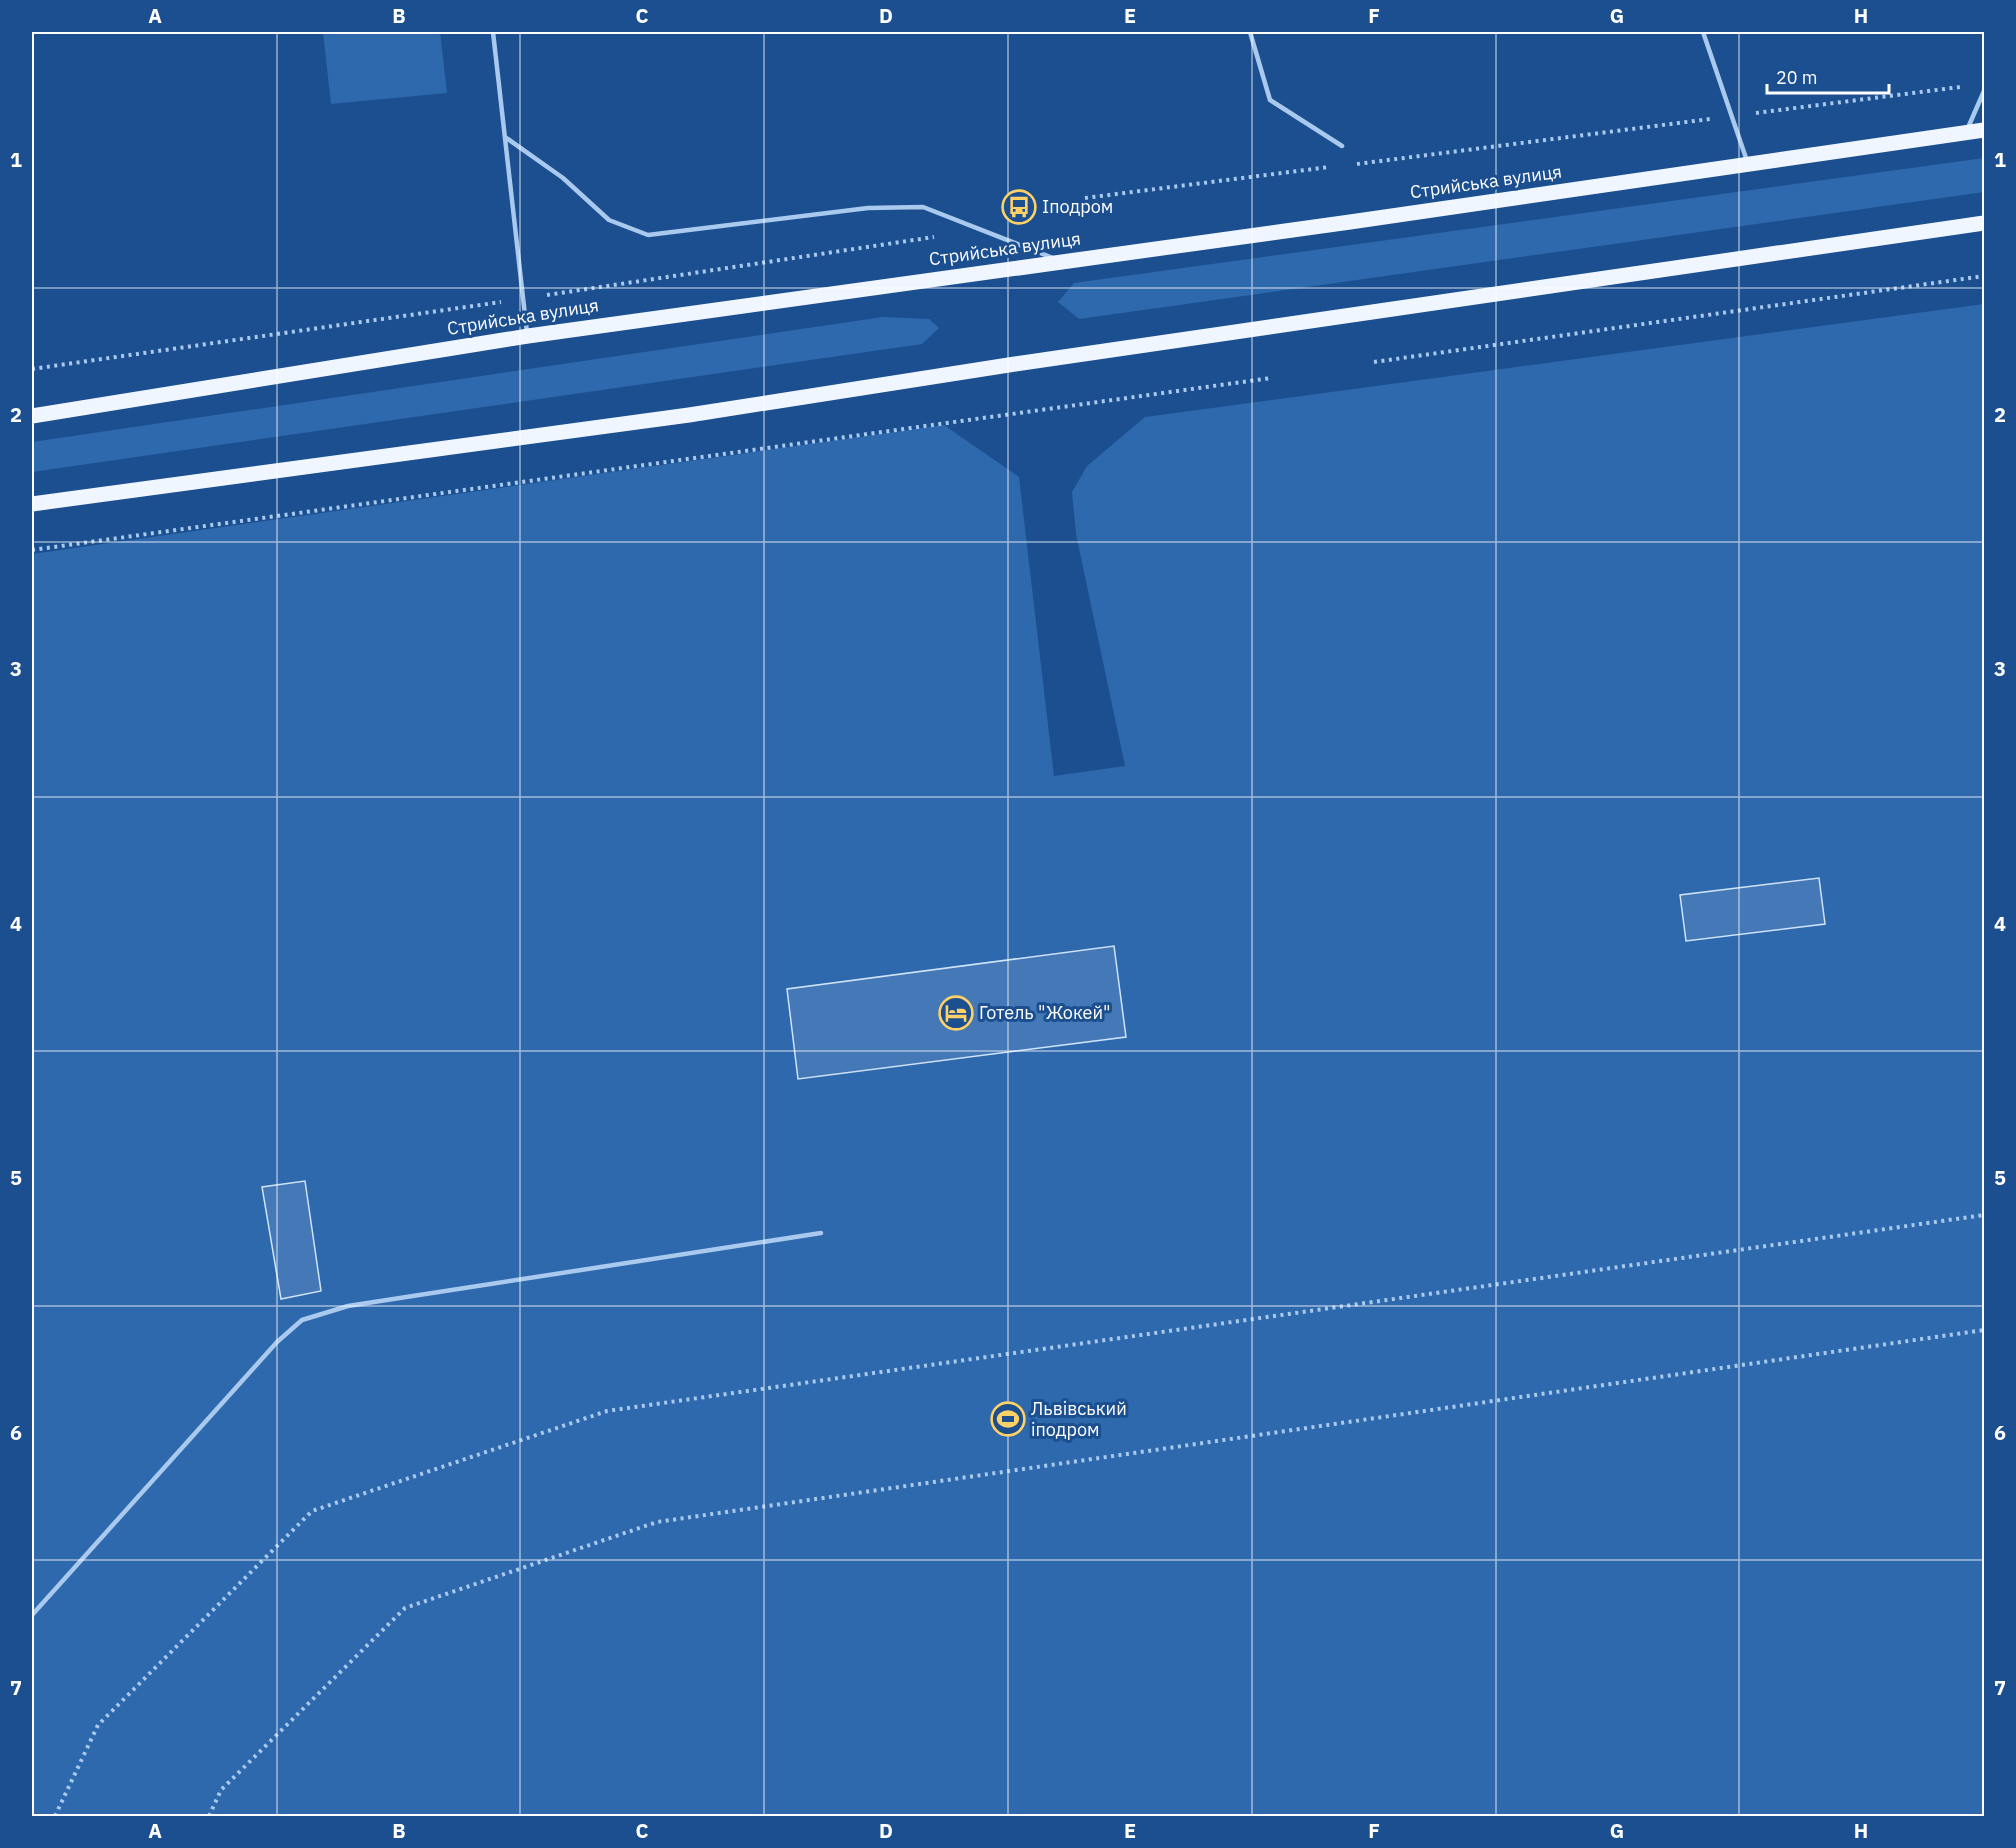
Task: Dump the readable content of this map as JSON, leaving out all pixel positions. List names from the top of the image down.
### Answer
{
  "streets": {
    "main road": ["Стрийська вулиця"]
  },
  "places": {
    "bus stop": ["Іподром"],
    "hotel": ["Готель \"Жокей\""],
    "sports": ["Львівський іподром"]
  },
  "scale_bar": "20 m",
  "grid": {
    "columns": [
      "A",
      "B",
      "C",
      "D",
      "E",
      "F",
      "G",
      "H"
    ],
    "rows": [
      "1",
      "2",
      "3",
      "4",
      "5",
      "6",
      "7"
    ]
  }
}
